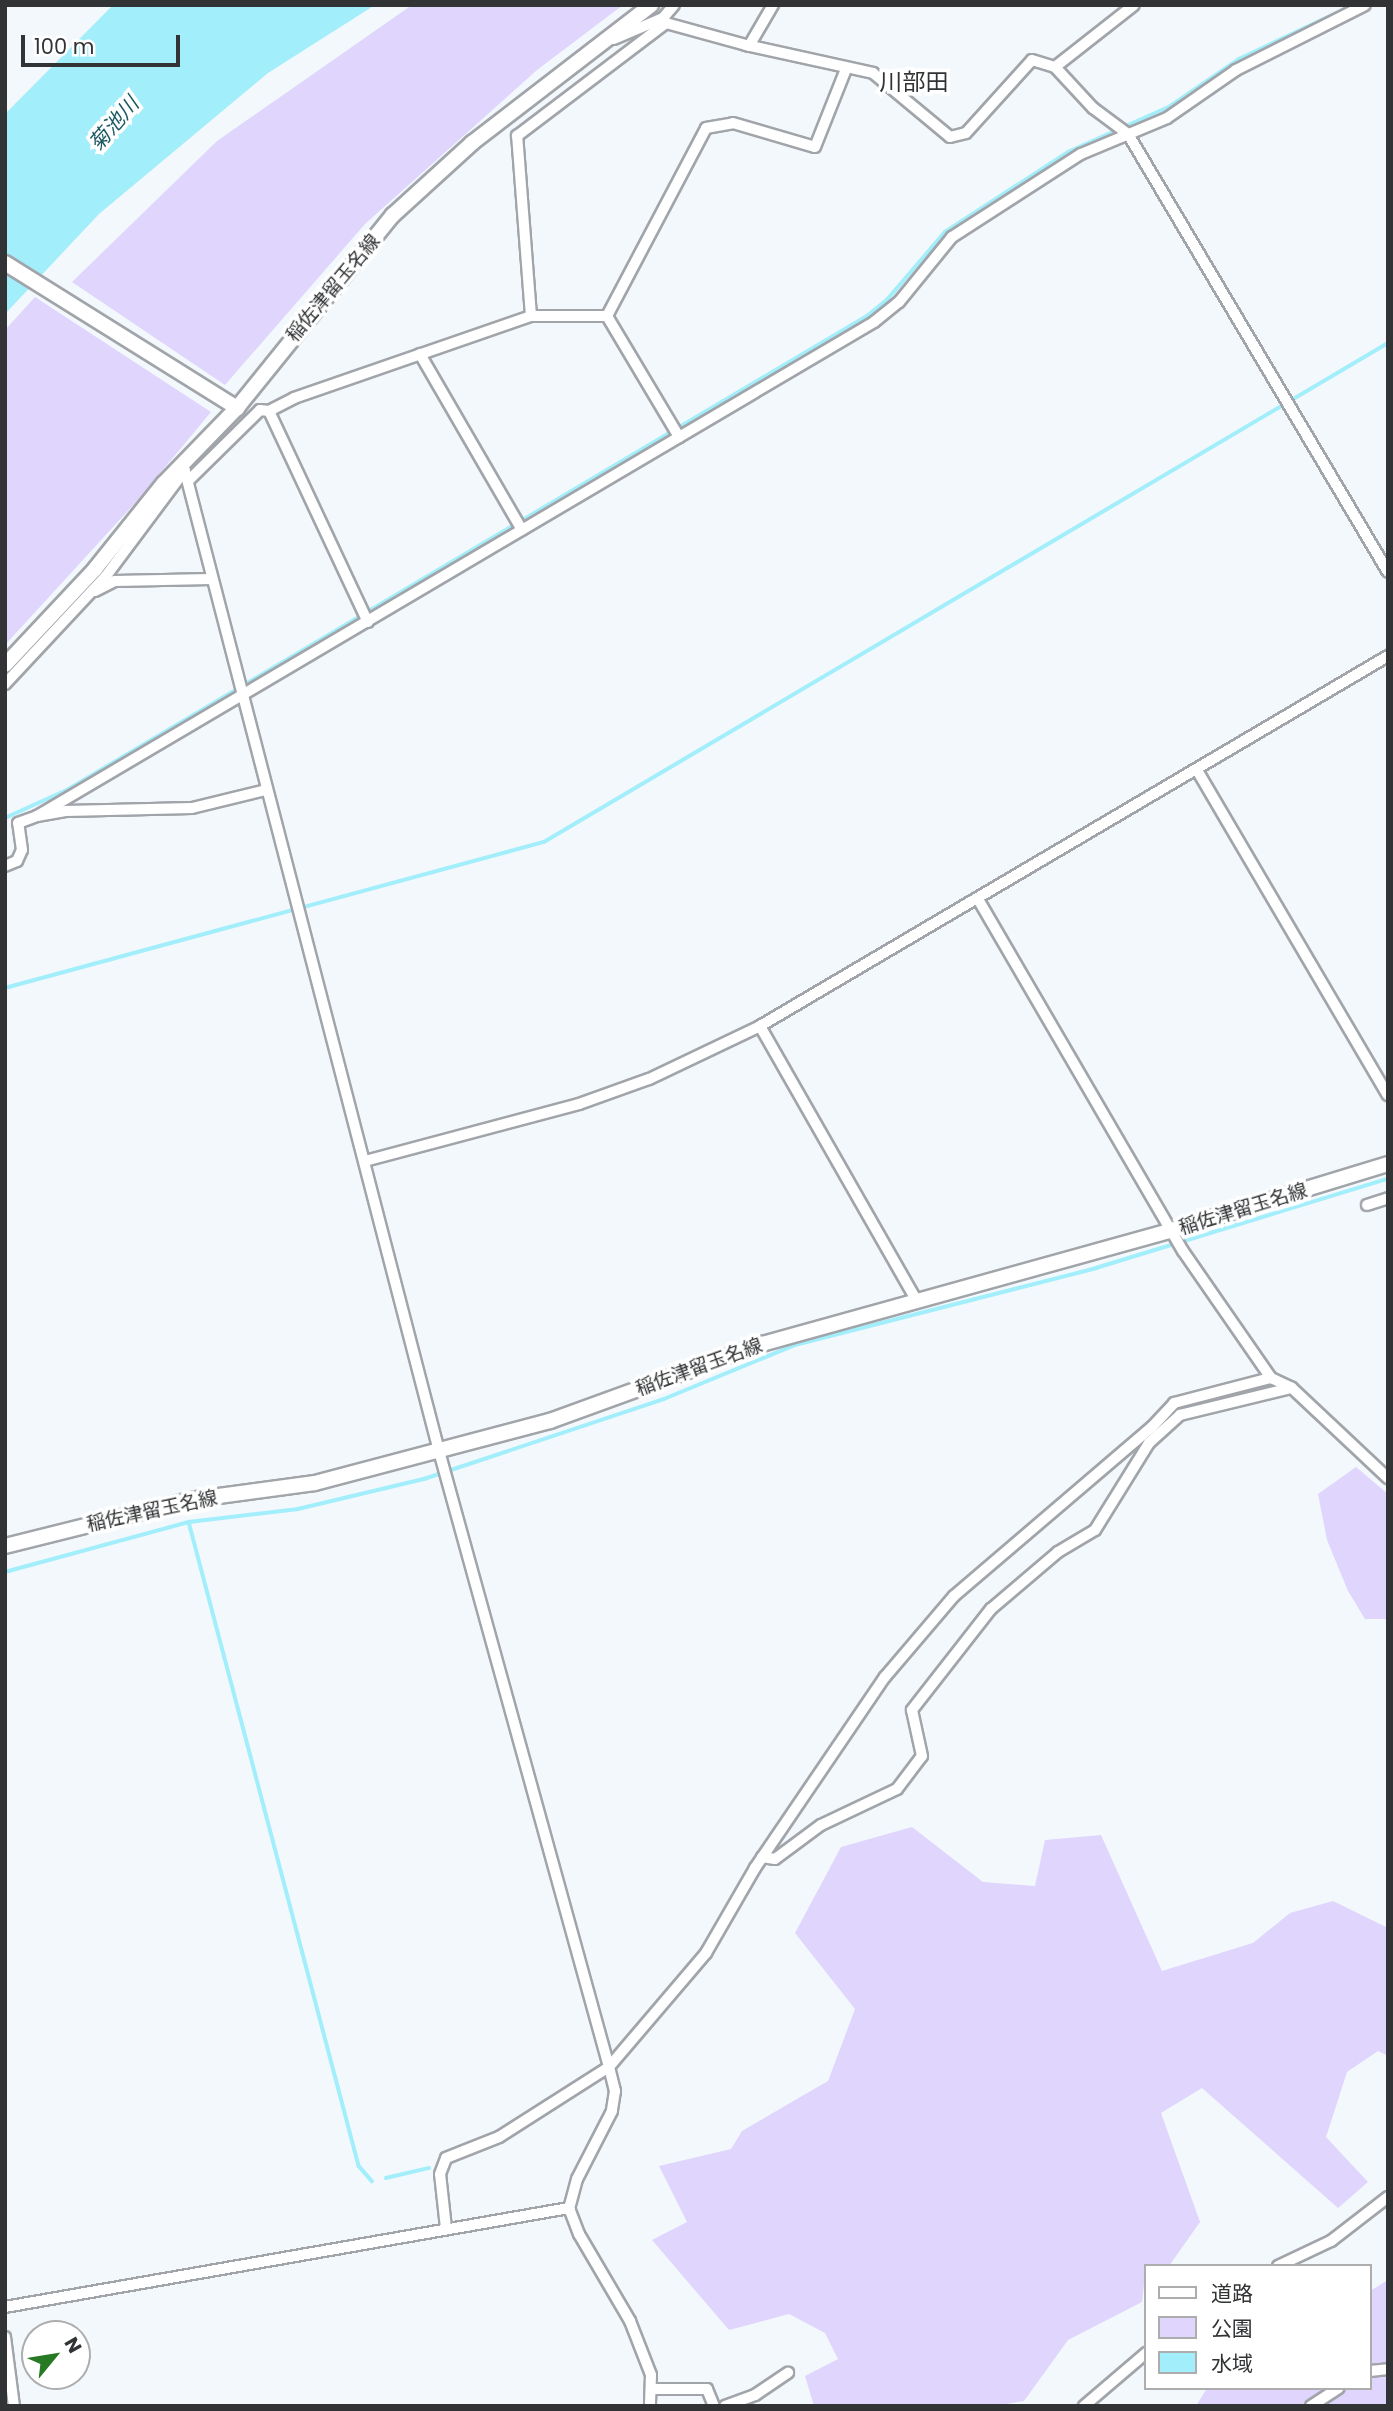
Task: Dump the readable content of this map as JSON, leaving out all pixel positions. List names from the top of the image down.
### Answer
{
  "streets": {
    "main road": ["稲佐津留玉名線"]
  },
  "districts": ["川部田"],
  "water": ["菊池川"],
  "legend": ["道路", "公園", "水域"],
  "scale_bar": "100 m",
  "north": "top right"
}
